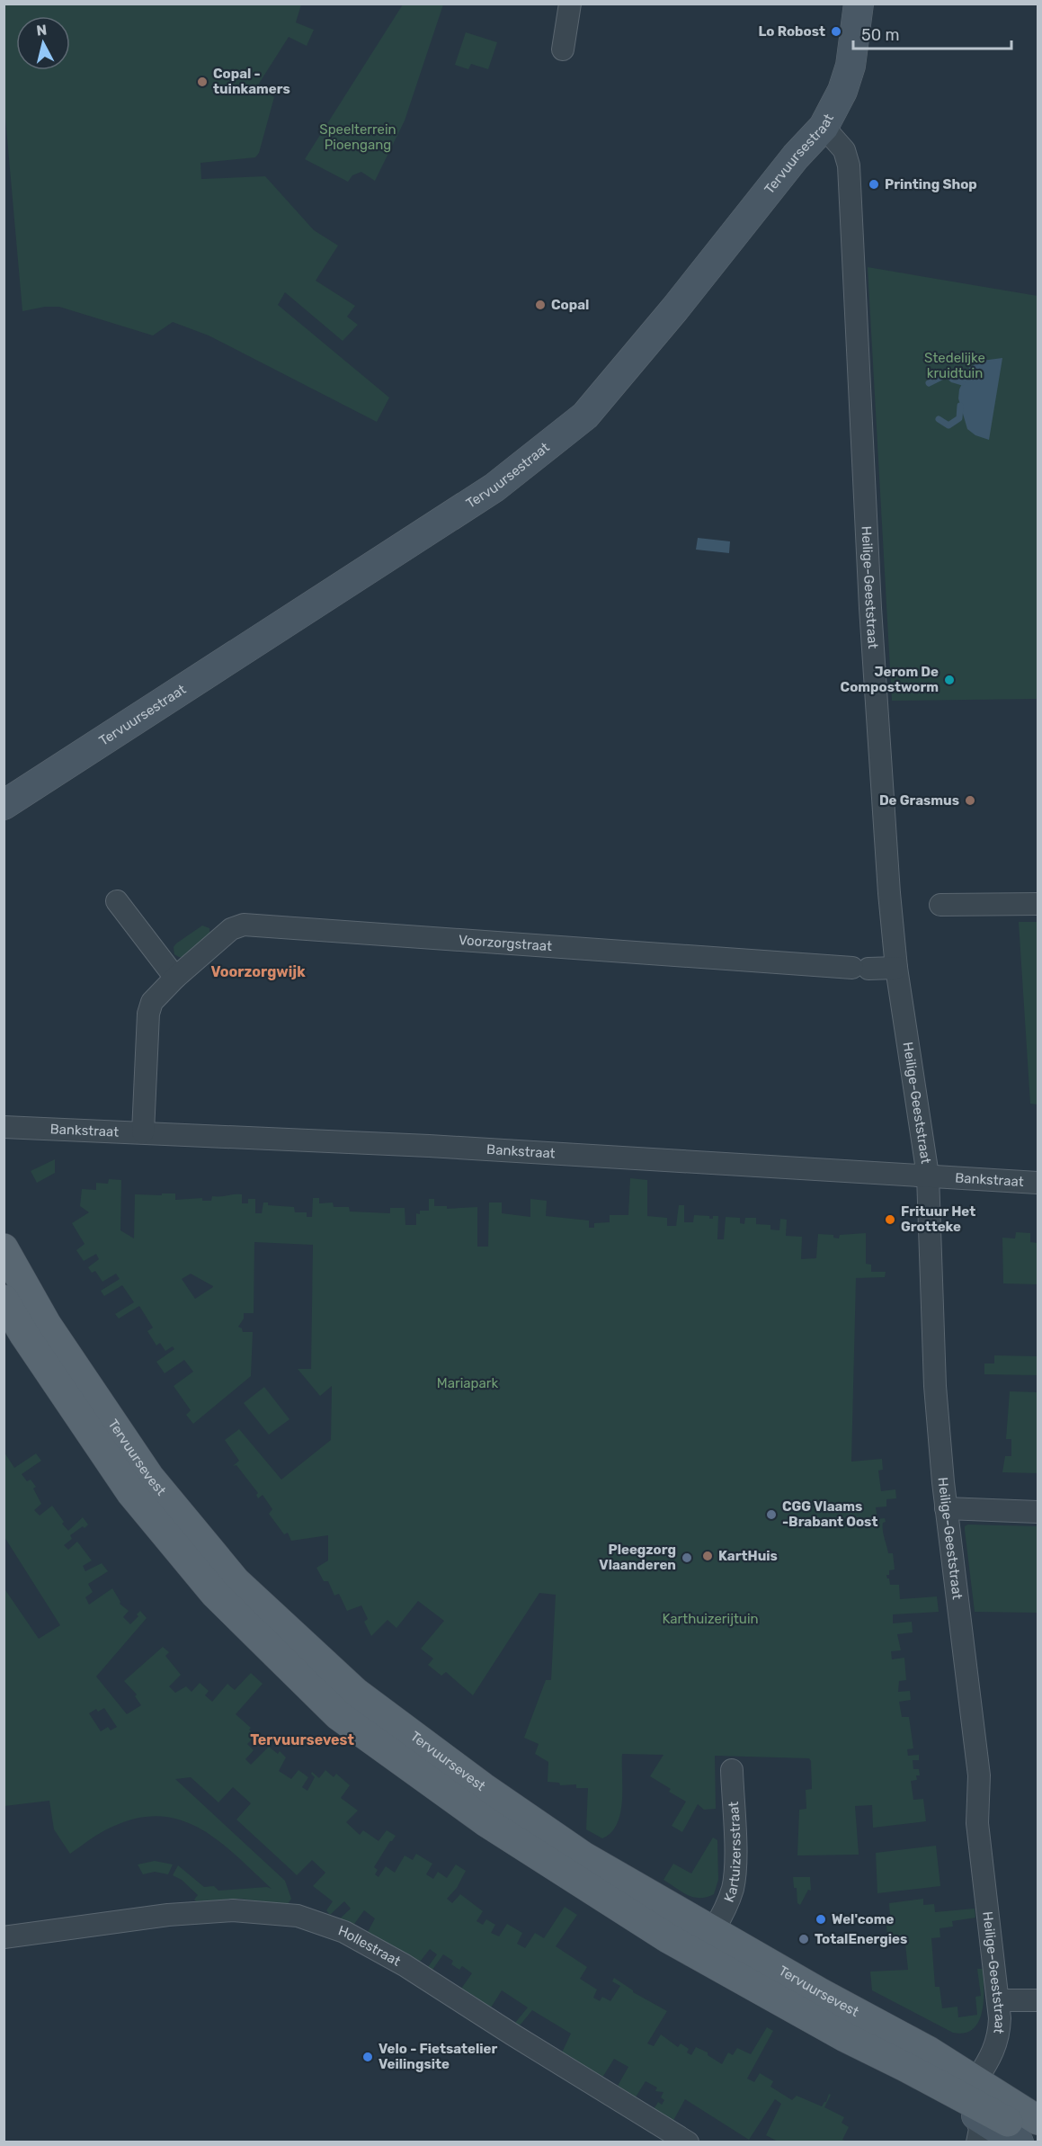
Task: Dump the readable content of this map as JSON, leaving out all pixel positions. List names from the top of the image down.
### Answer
{
  "streets": {
    "main road": ["Tervuursevest"],
    "street": [
      "Tervuursestraat",
      "Heilige-Geeststraat",
      "Voorzorgstraat",
      "Bankstraat",
      "Kartuizersstraat",
      "Hollestraat"
    ]
  },
  "crossings": [
    ["Tervuursestraat", "Heilige-Geeststraat"],
    ["Heilige-Geeststraat", "Voorzorgstraat"],
    ["Heilige-Geeststraat", "Bankstraat"],
    ["Heilige-Geeststraat", "Tervuursevest"],
    ["Voorzorgstraat", "Bankstraat"],
    ["Tervuursevest", "Kartuizersstraat"]
  ],
  "districts": ["Voorzorgwijk", "Tervuursevest"],
  "parks": [
    "Speelterrein Pioengang",
    "Stedelijke kruidtuin",
    "Mariapark",
    "Karthuizerijtuin"
  ],
  "places": [
    "Lo Robost",
    "Copal - tuinkamers",
    "Printing Shop",
    "Copal",
    "Jerom De Compostworm",
    "De Grasmus",
    "Frituur Het Grotteke",
    "CGG Vlaams -Brabant Oost",
    "KartHuis",
    "Pleegzorg Vlaanderen",
    "Wel'come",
    "TotalEnergies",
    "Velo - Fietsatelier Veilingsite"
  ],
  "scale_bar": "50 m",
  "north": "top"
}
